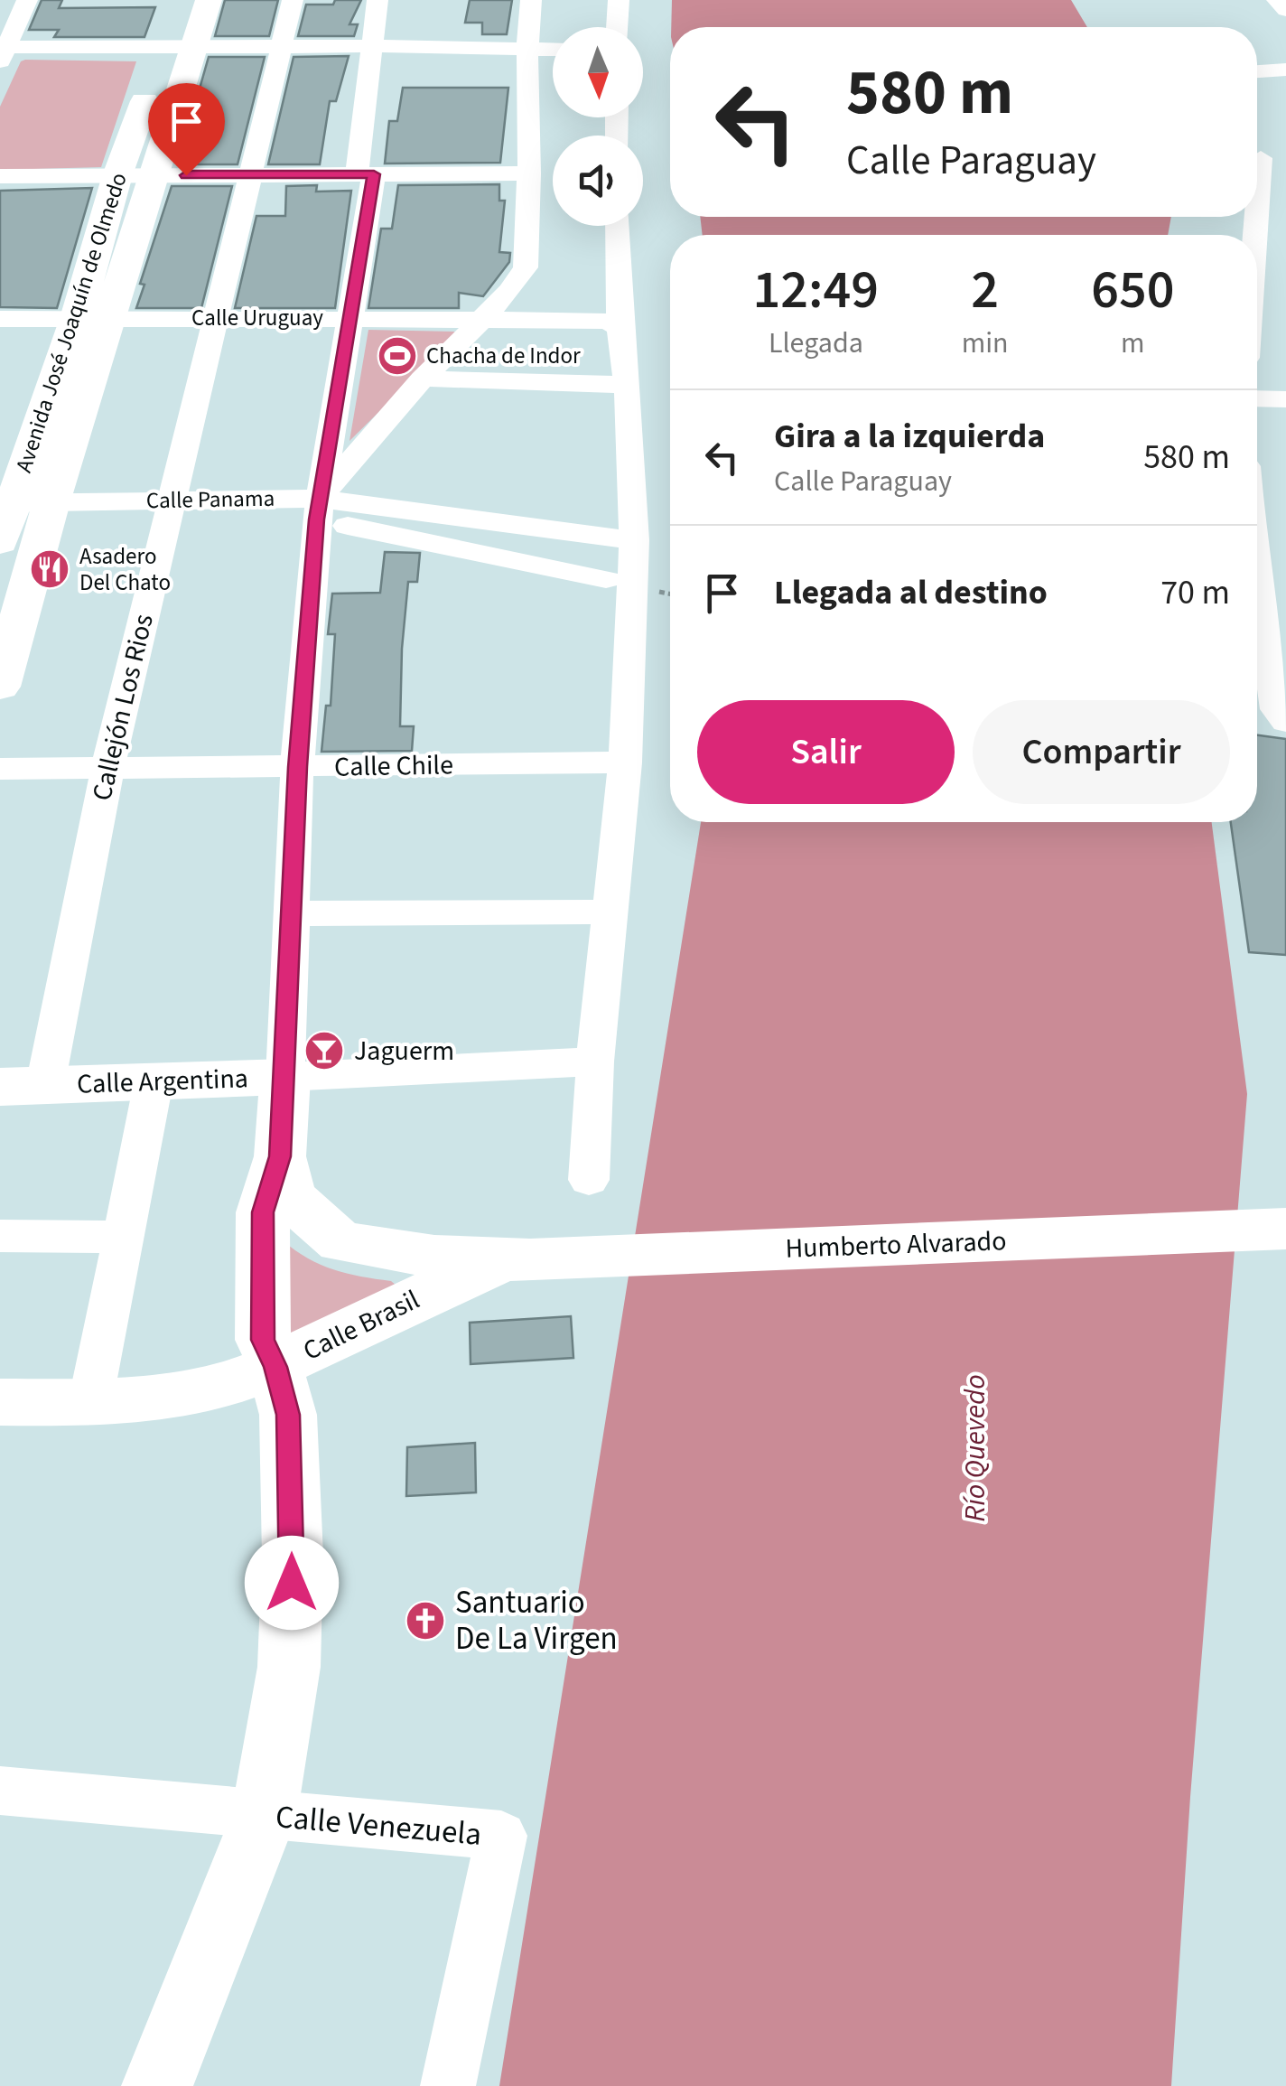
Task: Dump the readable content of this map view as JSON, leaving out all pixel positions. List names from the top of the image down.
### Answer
{
  "streets": {
    "main road": [
      "Avenida José Joaquín de Olmedo",
      "Calle Argentina",
      "Humberto Alvarado",
      "Calle Brasil"
    ],
    "street": [
      "Calle Uruguay",
      "Calle Panama",
      "Callejón Los Rios",
      "Calle Chile",
      "Calle Venezuela"
    ]
  },
  "crossings": [
    ["Calle Uruguay", "Avenida José Joaquín de Olmedo"],
    ["Calle Uruguay", "Callejón Los Rios"],
    ["Avenida José Joaquín de Olmedo", "Calle Panama"],
    ["Calle Panama", "Callejón Los Rios"],
    ["Callejón Los Rios", "Calle Chile"],
    ["Callejón Los Rios", "Calle Argentina"],
    ["Humberto Alvarado", "Calle Brasil"]
  ],
  "water": ["Río Quevedo"],
  "places": {
    "sports": ["Chacha de Indor"],
    "restaurant": ["Asadero Del Chato"],
    "bar": ["Jaguerm"],
    "church": ["Santuario De La Virgen"]
  },
  "north": "bottom",
  "page": {
    "turn": ["580 m", "Calle Paraguay"],
    "eta": [
      "12:49",
      "Llegada",
      "2",
      "min",
      "650",
      "m"
    ],
    "list": [
      {
        "name": "Gira a la izquierda",
        "note": "Calle Paraguay",
        "value": "580 m"
      },
      {
        "name": "Llegada al destino",
        "value": "70 m"
      }
    ],
    "buttons": ["Salir", "Compartir"]
  }
}
